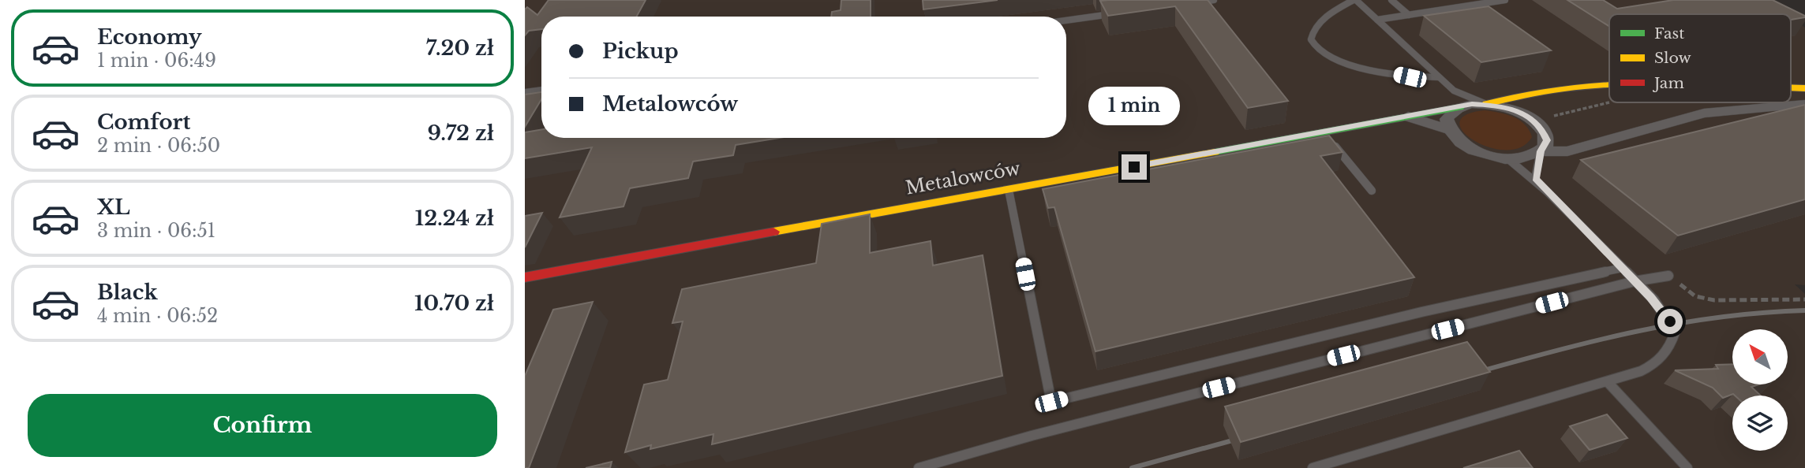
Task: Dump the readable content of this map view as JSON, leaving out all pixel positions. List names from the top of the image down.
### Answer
{
  "streets": {
    "street": ["Metalowców"]
  },
  "legend": ["Fast", "Slow", "Jam"],
  "north": "top left",
  "page": {
    "list": [
      {
        "name": "Economy",
        "note": "1 min · 06:49",
        "value": "7.20 zł"
      },
      {
        "name": "Comfort",
        "note": "2 min · 06:50",
        "value": "9.72 zł"
      },
      {
        "name": "XL",
        "note": "3 min · 06:51",
        "value": "12.24 zł"
      },
      {
        "name": "Black",
        "note": "4 min · 06:52",
        "value": "10.70 zł"
      }
    ],
    "banner": ["Pickup", "Metalowców"],
    "bubble": "1 min",
    "buttons": "Confirm"
  }
}
